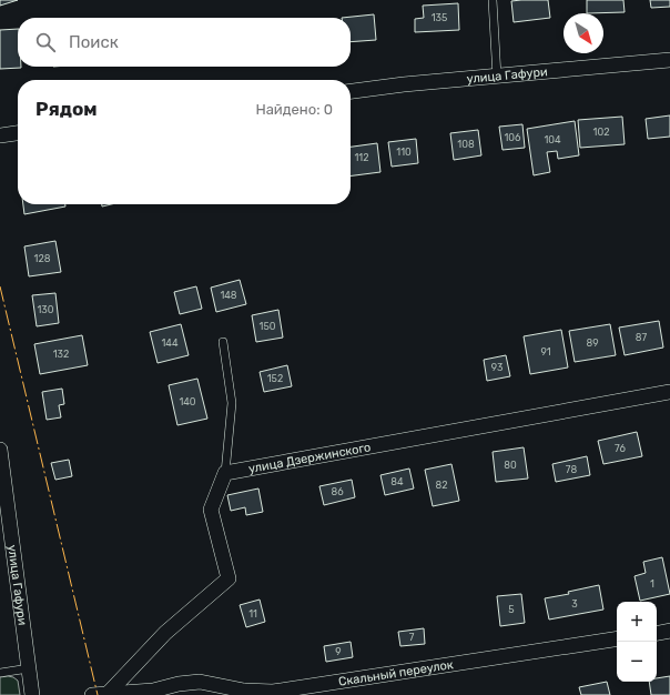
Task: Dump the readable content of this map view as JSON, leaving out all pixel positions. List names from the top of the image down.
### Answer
{
  "streets": {
    "street": ["улица Гафури", "улица Дзержинского", "Скальный переулок"]
  },
  "house_numbers": [
    "135",
    "102",
    "106",
    "104",
    "108",
    "110",
    "112",
    "128",
    "148",
    "130",
    "150",
    "87",
    "144",
    "89",
    "91",
    "132",
    "93",
    "152",
    "140",
    "76",
    "80",
    "78",
    "84",
    "82",
    "86",
    "1",
    "3",
    "5",
    "11",
    "7",
    "9"
  ],
  "north": "bottom right",
  "page": {
    "search": "Поиск",
    "heading": ["Рядом", "Найдено: 0"],
    "map_buttons": ["+", "−"]
  }
}
